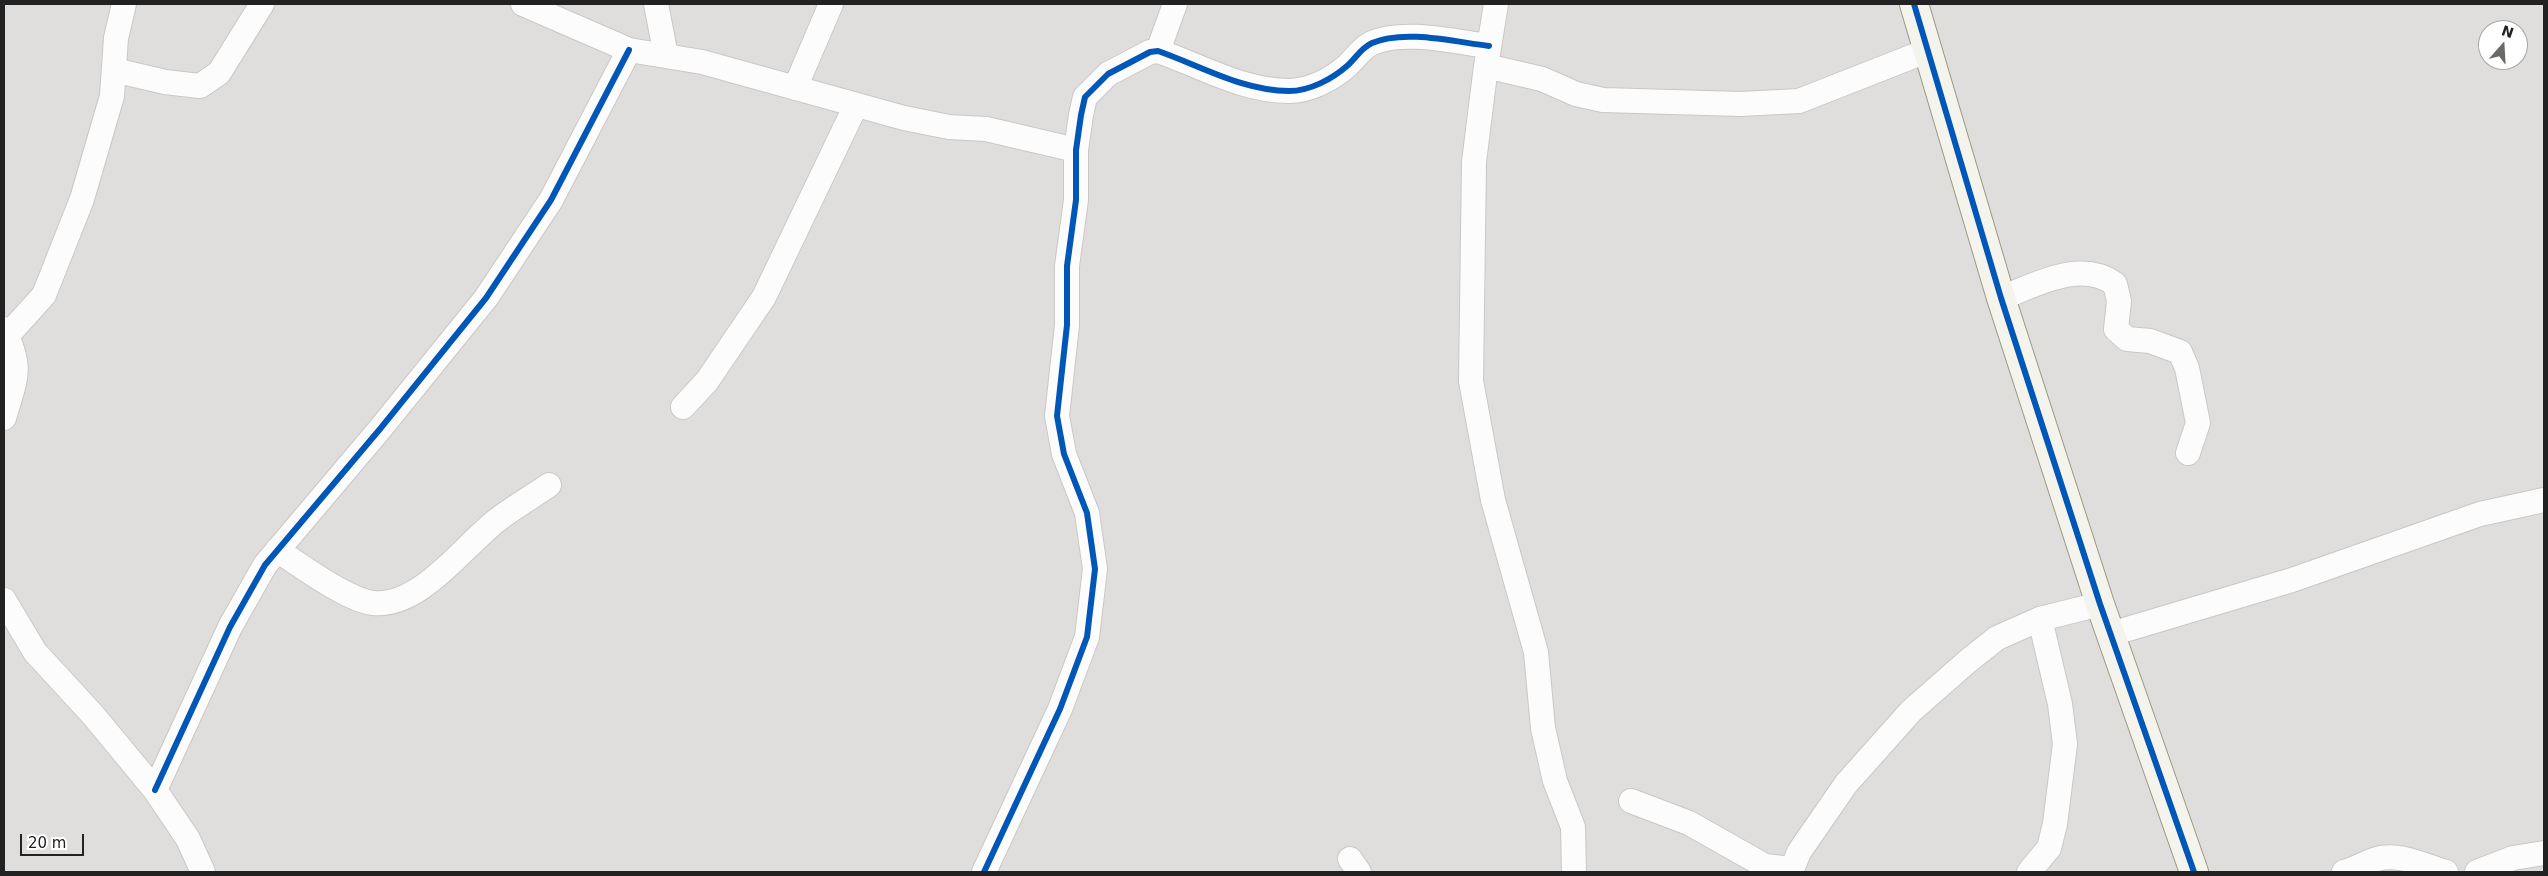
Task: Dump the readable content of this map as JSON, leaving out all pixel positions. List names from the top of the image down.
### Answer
{
  "scale_bar": "20 m",
  "north": "top"
}
